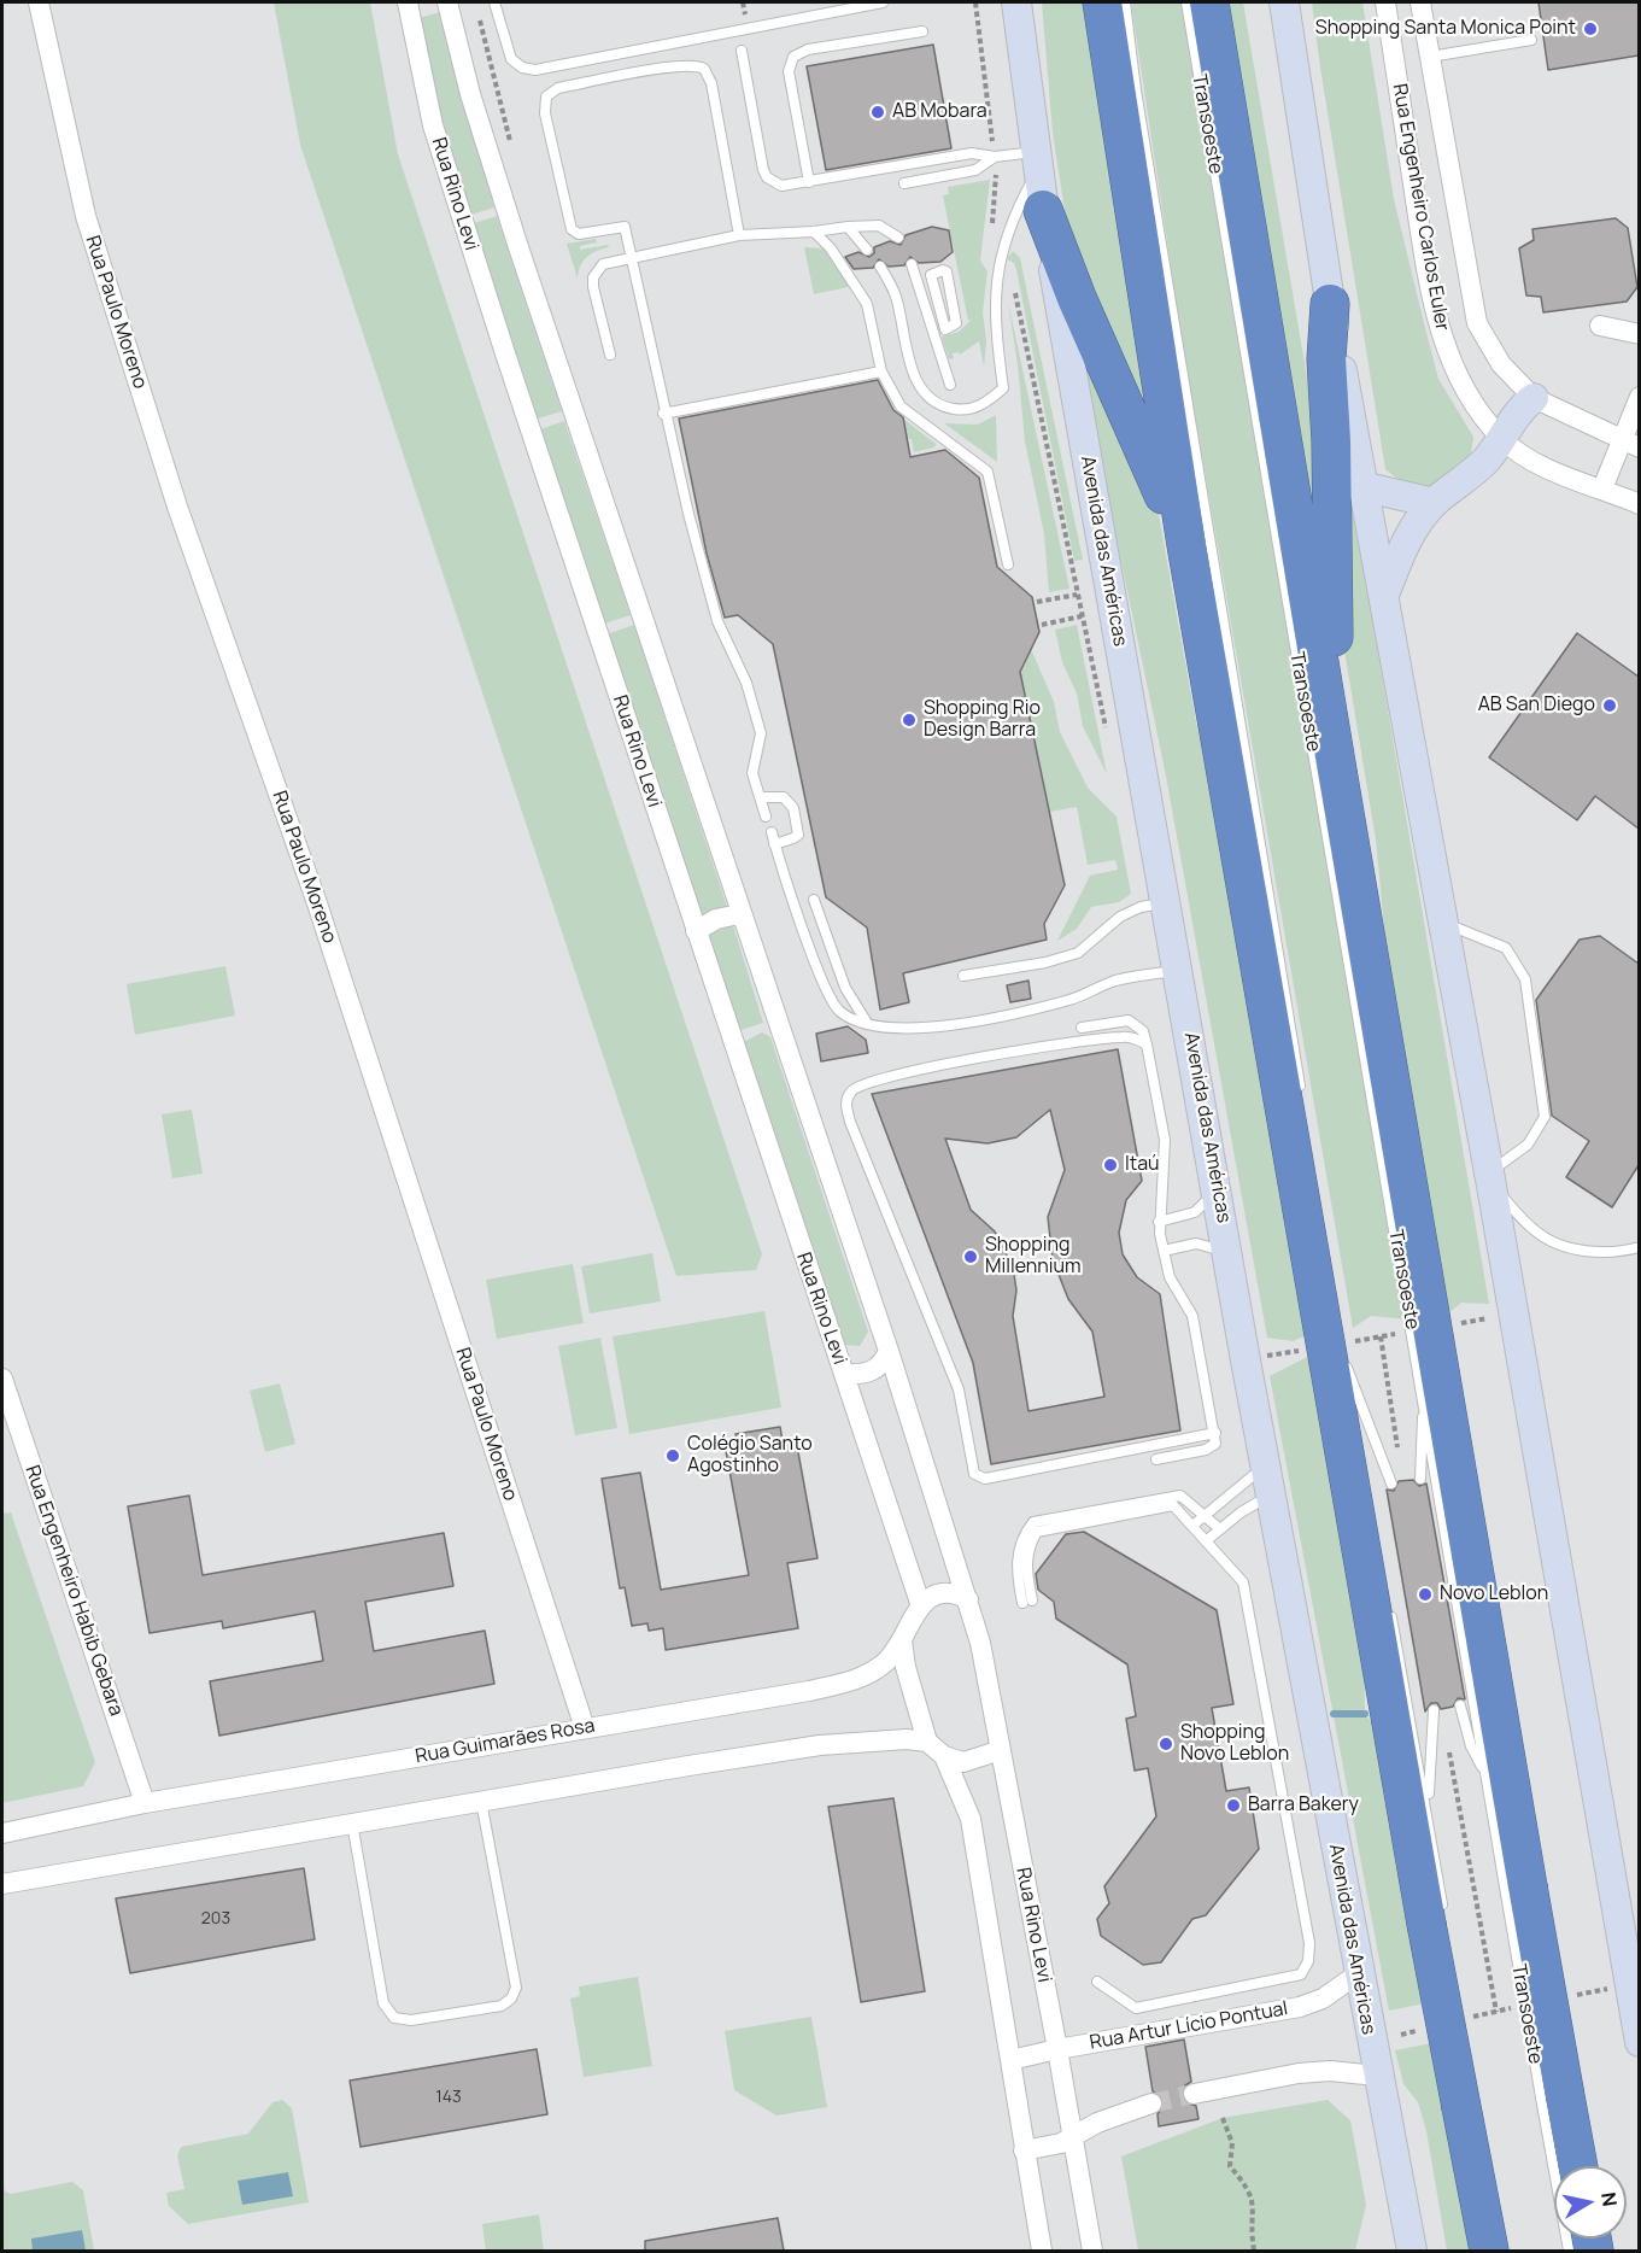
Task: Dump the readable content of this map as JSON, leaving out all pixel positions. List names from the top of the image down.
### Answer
{
  "streets": {
    "main road": ["Avenida das Américas"],
    "street": [
      "Rua Rino Levi",
      "Rua Engenheiro Carlos Euler",
      "Rua Paulo Moreno",
      "Rua Engenheiro Habib Gebara",
      "Rua Guimarães Rosa",
      "Rua Artur Lício Pontual"
    ],
    "lane": ["Transoeste"]
  },
  "crossings": [
    ["Rua Rino Levi", "Rua Artur Lício Pontual"],
    ["Rua Paulo Moreno", "Rua Guimarães Rosa"],
    ["Avenida das Américas", "Rua Artur Lício Pontual"],
    ["Rua Engenheiro Habib Gebara", "Rua Guimarães Rosa"]
  ],
  "places": [
    "Shopping Santa Monica Point",
    "AB Mobara",
    "AB San Diego",
    "Shopping Rio Design Barra",
    "Itaú",
    "Shopping Millennium",
    "Colégio Santo Agostinho",
    "Novo Leblon",
    "Shopping Novo Leblon",
    "Barra Bakery"
  ],
  "house_numbers": ["203", "143"],
  "north": "right"
}
